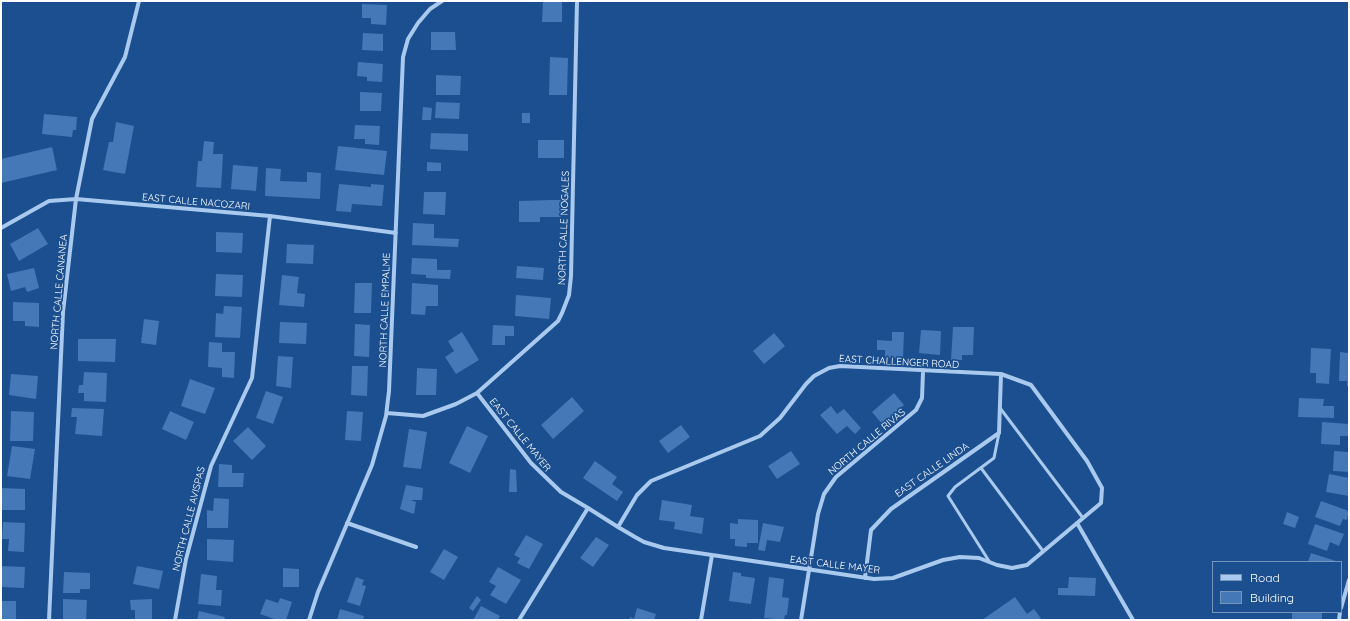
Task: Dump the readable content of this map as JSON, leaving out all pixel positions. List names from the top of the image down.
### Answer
{
  "streets": {
    "street": [
      "EAST CALLE NACOZARI",
      "NORTH CALLE NOGALES",
      "NORTH CALLE CANANEA",
      "NORTH CALLE EMPALME",
      "EAST CHALLENGER ROAD",
      "EAST CALLE MAYER",
      "NORTH CALLE RIVAS",
      "EAST CALLE LINDA",
      "NORTH CALLE AVISPAS"
    ]
  },
  "crossings": [
    ["EAST CALLE NACOZARI", "NORTH CALLE CANANEA"],
    ["EAST CALLE NACOZARI", "NORTH CALLE EMPALME"],
    ["EAST CALLE NACOZARI", "NORTH CALLE AVISPAS"],
    ["NORTH CALLE NOGALES", "NORTH CALLE EMPALME"],
    ["NORTH CALLE NOGALES", "EAST CALLE MAYER"],
    ["EAST CHALLENGER ROAD", "EAST CALLE MAYER"],
    ["EAST CHALLENGER ROAD", "NORTH CALLE RIVAS"],
    ["EAST CALLE MAYER", "NORTH CALLE RIVAS"],
    ["EAST CALLE MAYER", "EAST CALLE LINDA"]
  ],
  "legend": ["Road", "Building"]
}
